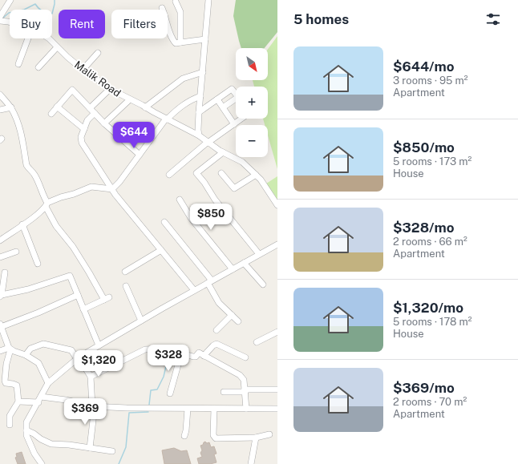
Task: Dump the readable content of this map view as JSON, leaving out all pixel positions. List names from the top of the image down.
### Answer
{
  "streets": {
    "street": ["Malik Road"]
  },
  "north": "bottom right",
  "page": {
    "heading": "5 homes",
    "chip": ["Buy", "Rent", "Filters"],
    "list": [
      {
        "name": "$644/mo",
        "note": "3 rooms · 95 m² · Apartment"
      },
      {
        "name": "$850/mo",
        "note": "5 rooms · 173 m² · House"
      },
      {
        "name": "$328/mo",
        "note": "2 rooms · 66 m² · Apartment"
      },
      {
        "name": "$1,320/mo",
        "note": "5 rooms · 178 m² · House"
      },
      {
        "name": "$369/mo",
        "note": "2 rooms · 70 m² · Apartment"
      }
    ],
    "map_buttons": ["+", "−"],
    "price": [
      "$644",
      "$850",
      "$328",
      "$1,320",
      "$369"
    ]
  }
}
